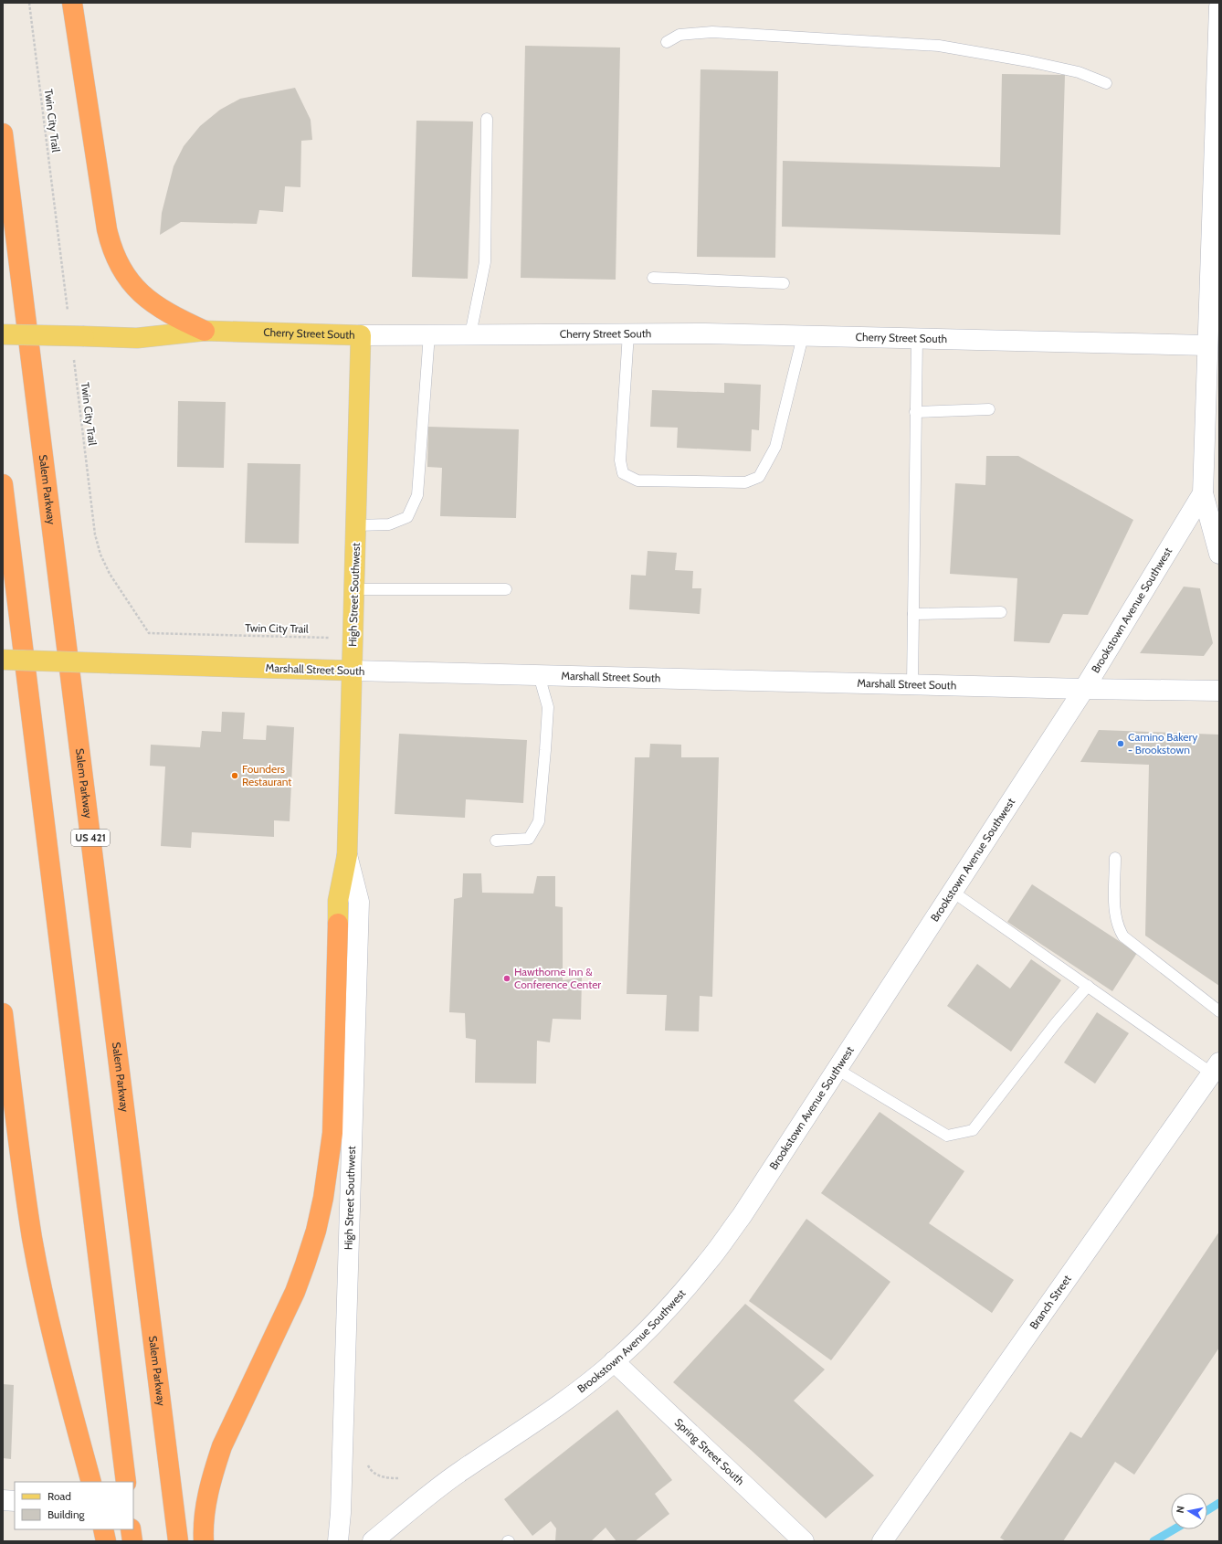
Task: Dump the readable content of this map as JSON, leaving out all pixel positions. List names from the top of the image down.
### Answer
{
  "streets": {
    "highway": ["Salem Parkway", "US 421"],
    "main road": ["Cherry Street South", "High Street Southwest", "Marshall Street South"],
    "street": ["Brookstown Avenue Southwest", "Branch Street", "Spring Street South"],
    "path": ["Twin City Trail"]
  },
  "crossings": [
    ["Cherry Street South", "High Street Southwest"],
    ["Cherry Street South", "Brookstown Avenue Southwest"],
    ["High Street Southwest", "Marshall Street South"],
    ["Brookstown Avenue Southwest", "Marshall Street South"],
    ["Brookstown Avenue Southwest", "Spring Street South"]
  ],
  "places": ["Camino Bakery - Brookstown", "Founders Restaurant", "Hawthorne Inn & Conference Center"],
  "legend": ["Road", "Building"],
  "north": "left"
}
